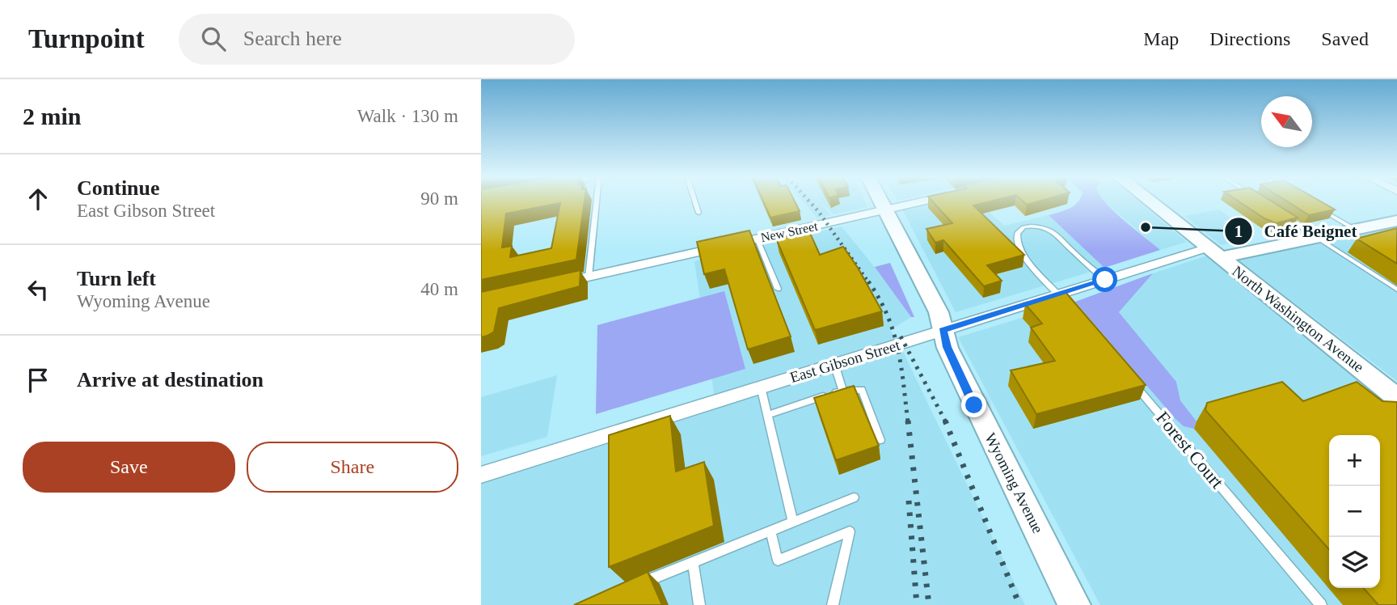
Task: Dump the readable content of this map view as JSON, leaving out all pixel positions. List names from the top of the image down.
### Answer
{
  "streets": {
    "street": [
      "New Street",
      "North Washington Avenue",
      "East Gibson Street",
      "Wyoming Avenue"
    ],
    "lane": ["Forest Court"]
  },
  "crossings": [
    ["New Street", "Wyoming Avenue"],
    ["North Washington Avenue", "East Gibson Street"],
    ["East Gibson Street", "Wyoming Avenue"]
  ],
  "places": ["Café Beignet"],
  "north": "top left",
  "page": {
    "header": "Turnpoint",
    "search": "Search here",
    "nav": ["Map", "Directions", "Saved"],
    "heading": ["2 min", "Walk · 130 m"],
    "list": [
      ["Continue", "East Gibson Street", "90 m"],
      ["Turn left", "Wyoming Avenue", "40 m"],
      "Arrive at destination"
    ],
    "buttons": ["Save", "Share"],
    "map_buttons": ["+", "−"]
  }
}
